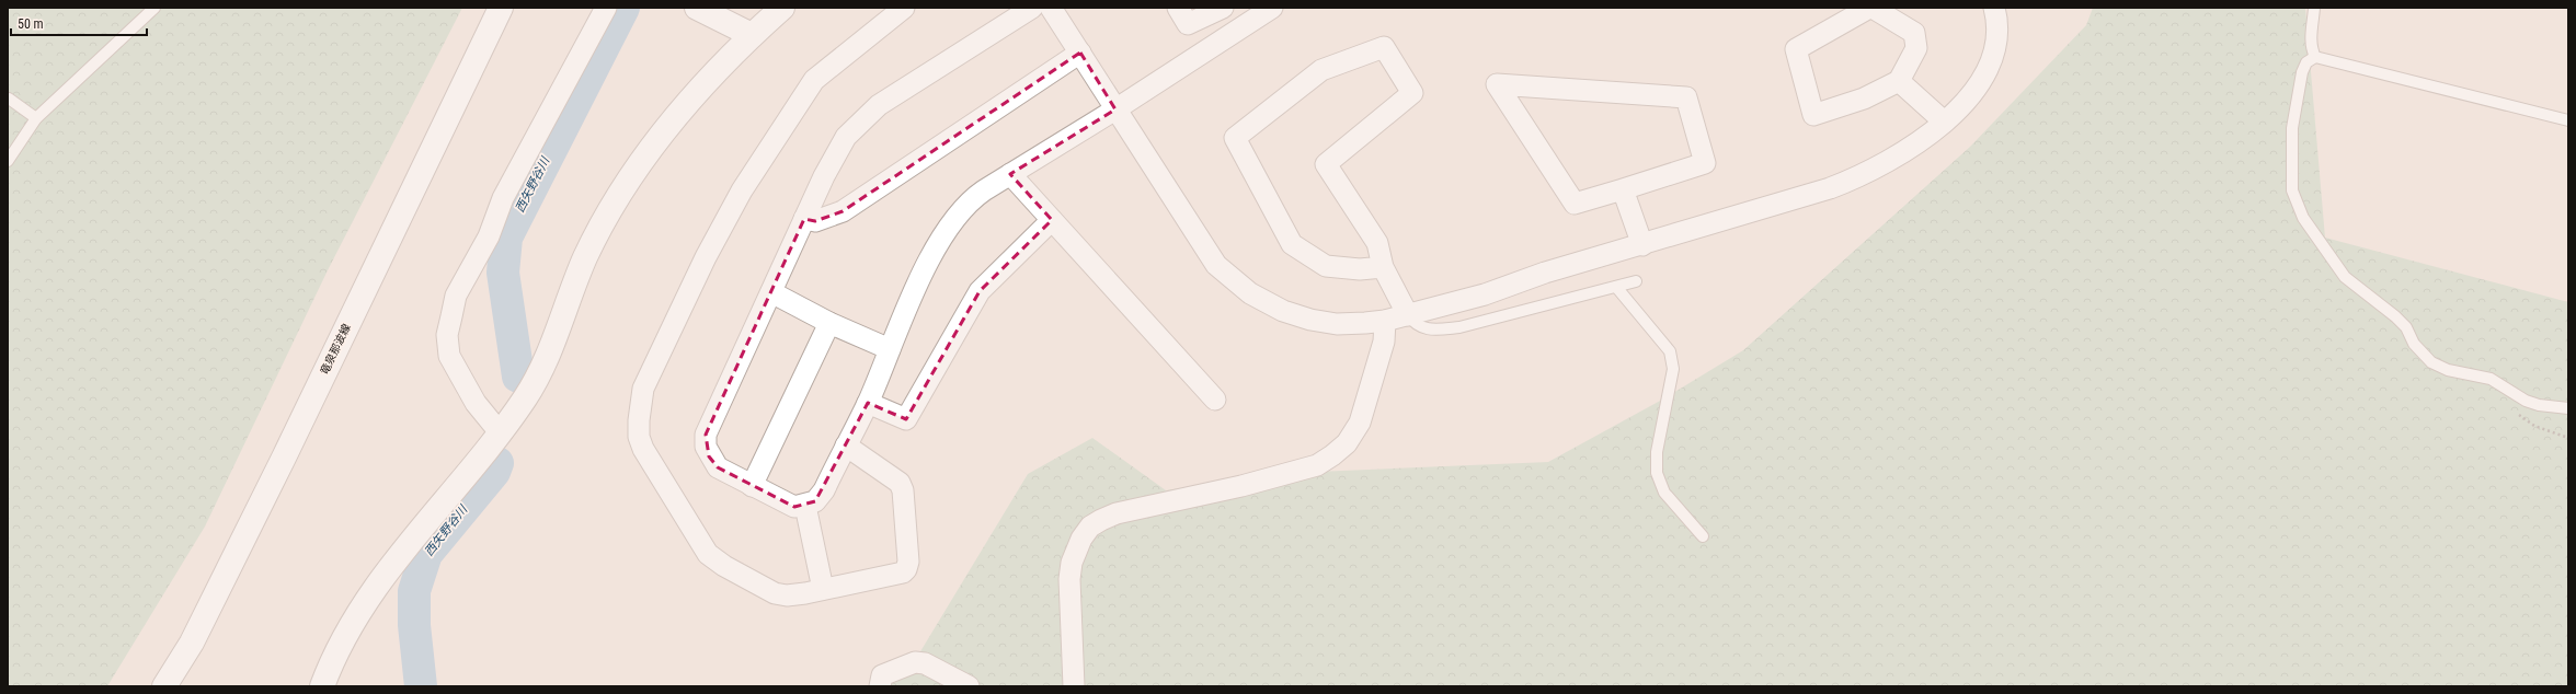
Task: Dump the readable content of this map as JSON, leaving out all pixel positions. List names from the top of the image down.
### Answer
{
  "streets": {
    "street": ["竜泉那波線"]
  },
  "water": ["西矢野谷川"],
  "scale_bar": "50 m"
}
